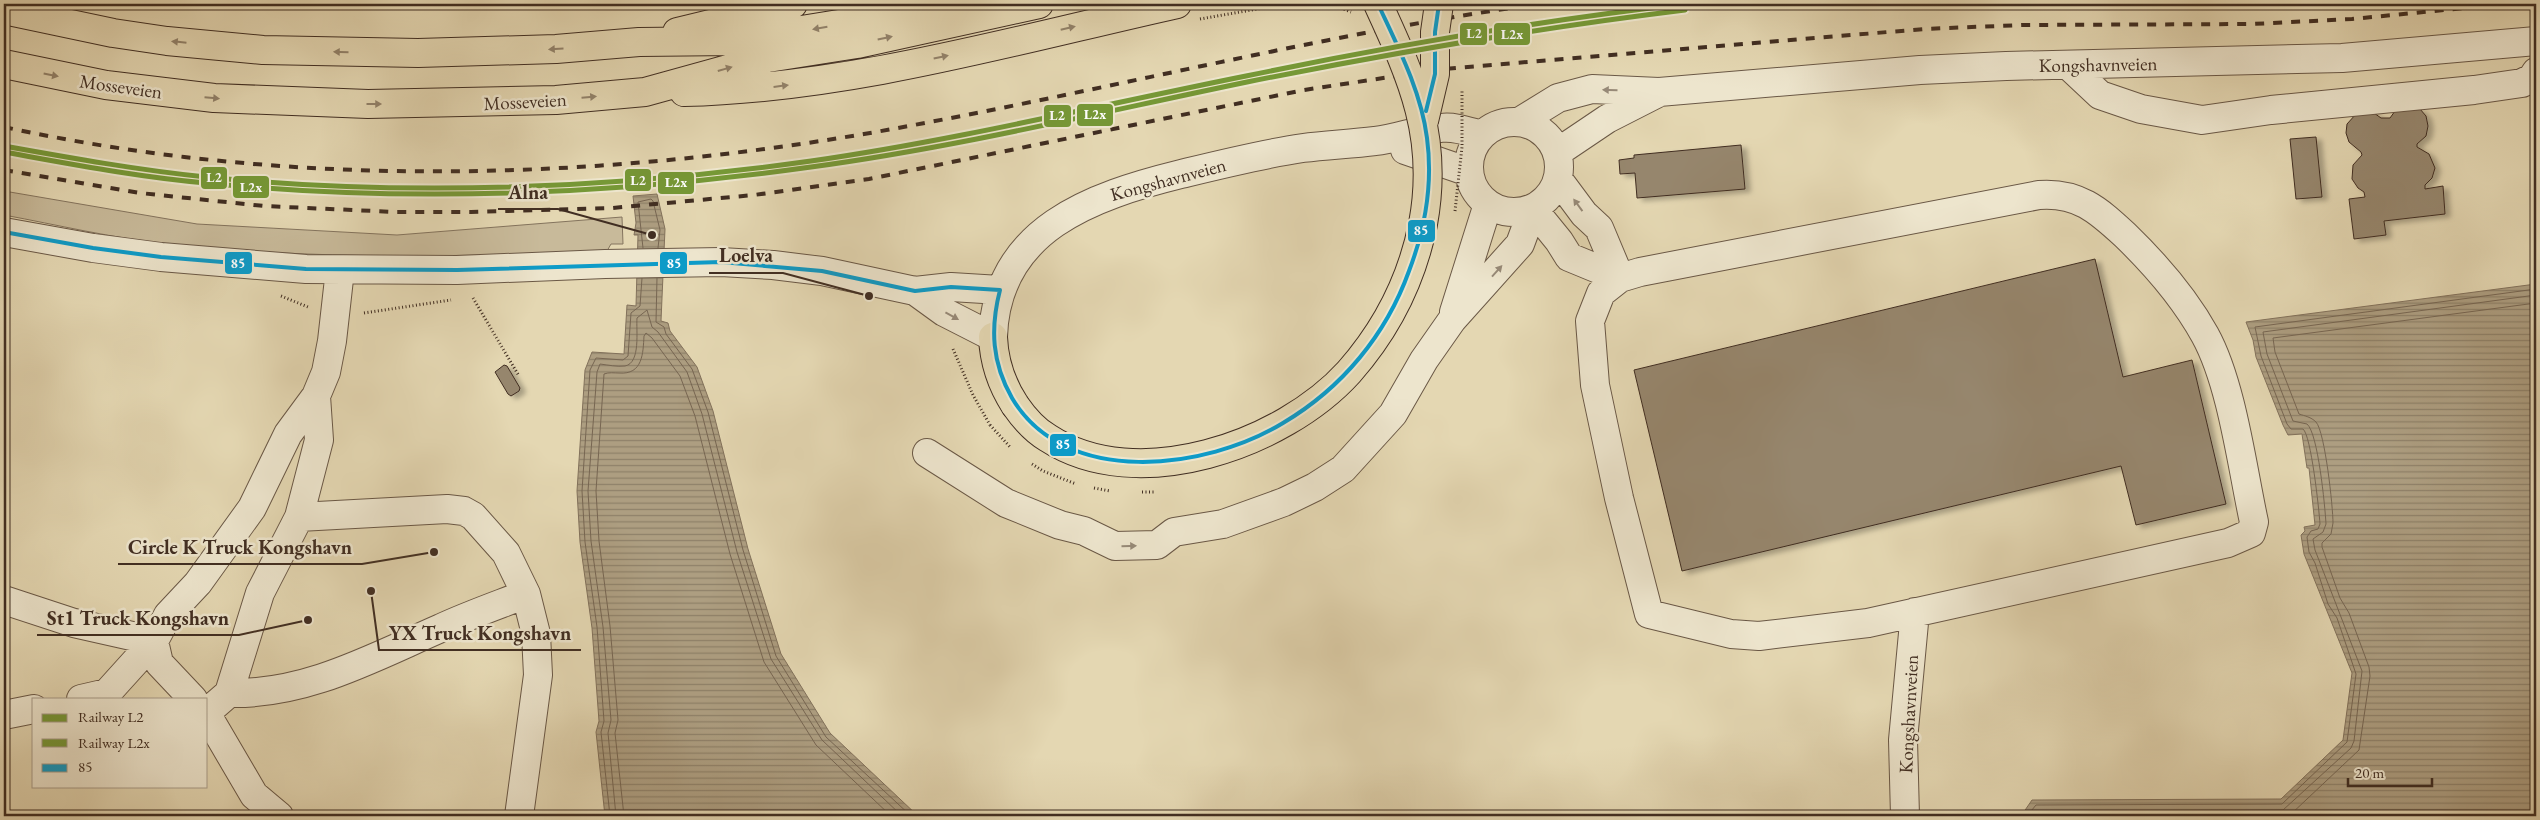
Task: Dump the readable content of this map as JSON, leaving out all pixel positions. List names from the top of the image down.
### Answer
{
  "streets": {
    "highway": ["Mosseveien"],
    "street": ["Kongshavnveien"]
  },
  "places": [
    "Alna",
    "Loelva",
    "Circle K Truck Kongshavn",
    "YX Truck Kongshavn",
    "St1 Truck Kongshavn"
  ],
  "lines": ["rail line L2", "transit line 85", "rail line L2x"],
  "legend": ["Railway L2", "Railway L2x", "85"],
  "scale_bar": "20 m"
}
